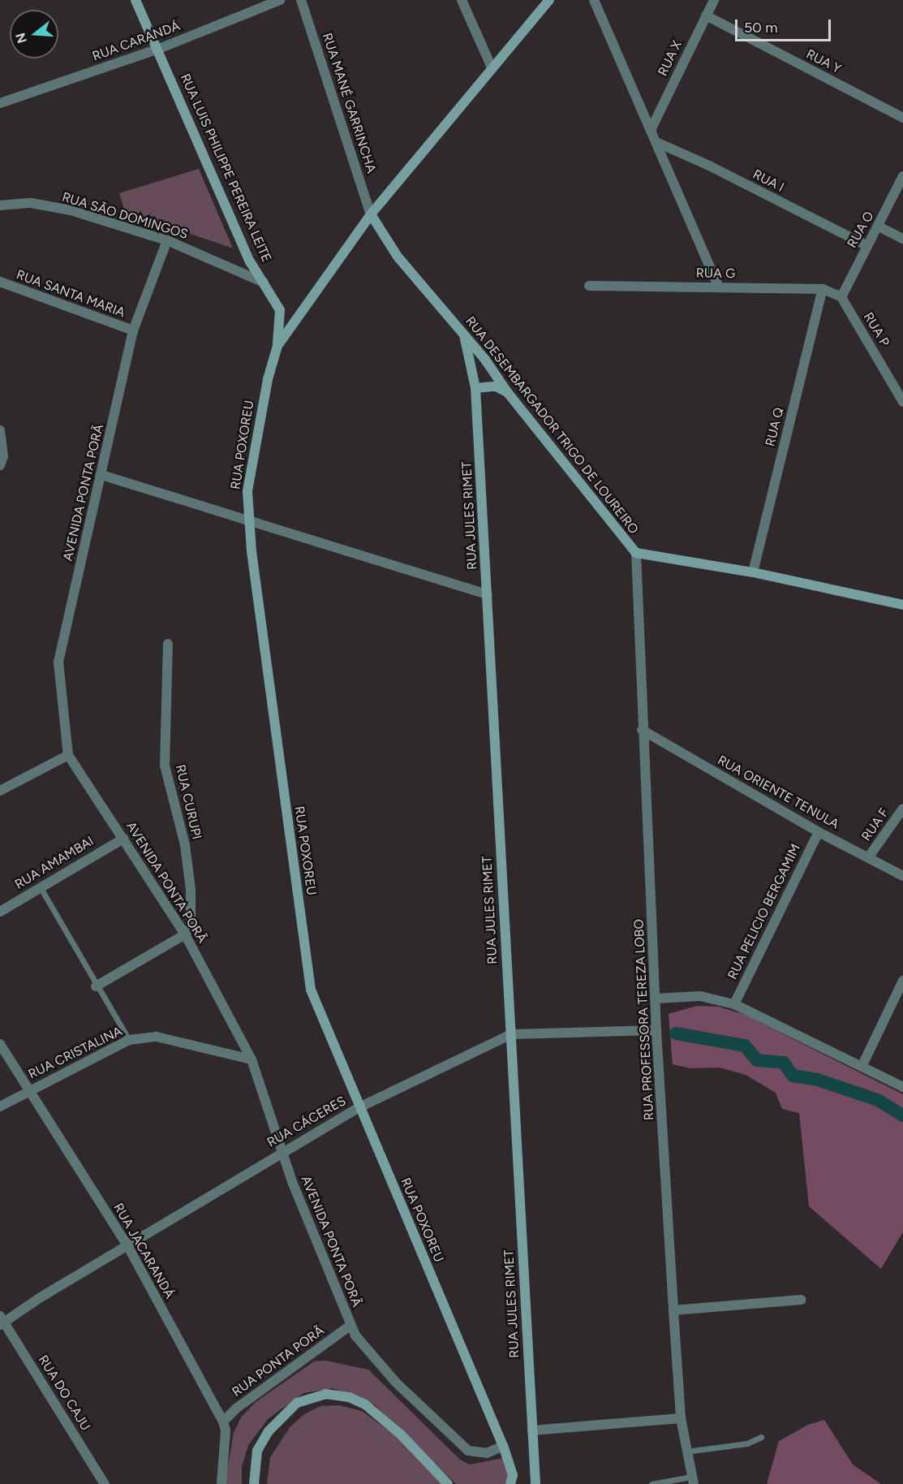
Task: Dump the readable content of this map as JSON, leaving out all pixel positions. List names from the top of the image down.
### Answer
{
  "streets": {
    "street": [
      "RUA CARANDÁ",
      "RUA X",
      "RUA Y",
      "RUA MANÉ GARRINCHA",
      "RUA LUIS PHILIPPE PEREIRA LEITE",
      "RUA I",
      "RUA SÃO DOMINGOS",
      "RUA O",
      "RUA G",
      "RUA SANTA MARIA",
      "RUA P",
      "RUA DESEMBARGADOR TRIGO DE LOUREIRO",
      "RUA Q",
      "RUA POXOREU",
      "AVENIDA PONTA PORÃ",
      "RUA JULES RIMET",
      "RUA ORIENTE TENULA",
      "RUA CURUPI",
      "RUA F",
      "RUA AMAMBAI",
      "RUA PELICIO BERGAMIM",
      "RUA PROFESSORA TEREZA LOBO",
      "RUA CRISTALINA",
      "RUA CÁCERES",
      "RUA JACARANDÁ",
      "RUA PONTA PORÃ",
      "RUA DO CAJU"
    ]
  },
  "crossings": [
    ["RUA CARANDÁ", "RUA LUIS PHILIPPE PEREIRA LEITE"],
    ["RUA X", "RUA Y"],
    ["RUA MANÉ GARRINCHA", "RUA DESEMBARGADOR TRIGO DE LOUREIRO"],
    ["RUA MANÉ GARRINCHA", "RUA POXOREU"],
    ["RUA LUIS PHILIPPE PEREIRA LEITE", "RUA SÃO DOMINGOS"],
    ["RUA LUIS PHILIPPE PEREIRA LEITE", "RUA POXOREU"],
    ["RUA I", "RUA O"],
    ["RUA SÃO DOMINGOS", "AVENIDA PONTA PORÃ"],
    ["RUA O", "RUA G"],
    ["RUA O", "RUA P"],
    ["RUA G", "RUA P"],
    ["RUA G", "RUA Q"],
    ["RUA SANTA MARIA", "AVENIDA PONTA PORÃ"],
    ["RUA DESEMBARGADOR TRIGO DE LOUREIRO", "RUA Q"],
    ["RUA DESEMBARGADOR TRIGO DE LOUREIRO", "RUA POXOREU"],
    ["RUA DESEMBARGADOR TRIGO DE LOUREIRO", "RUA JULES RIMET"],
    ["RUA DESEMBARGADOR TRIGO DE LOUREIRO", "RUA PROFESSORA TEREZA LOBO"],
    ["RUA POXOREU", "AVENIDA PONTA PORÃ"],
    ["RUA POXOREU", "RUA CÁCERES"],
    ["AVENIDA PONTA PORÃ", "RUA CURUPI"],
    ["AVENIDA PONTA PORÃ", "RUA AMAMBAI"],
    ["AVENIDA PONTA PORÃ", "RUA CRISTALINA"],
    ["AVENIDA PONTA PORÃ", "RUA CÁCERES"],
    ["AVENIDA PONTA PORÃ", "RUA PONTA PORÃ"],
    ["RUA JULES RIMET", "RUA CÁCERES"],
    ["RUA ORIENTE TENULA", "RUA F"],
    ["RUA ORIENTE TENULA", "RUA PELICIO BERGAMIM"],
    ["RUA ORIENTE TENULA", "RUA PROFESSORA TEREZA LOBO"],
    ["RUA PROFESSORA TEREZA LOBO", "RUA CÁCERES"],
    ["RUA CRISTALINA", "RUA JACARANDÁ"],
    ["RUA CÁCERES", "RUA JACARANDÁ"],
    ["RUA CÁCERES", "RUA DO CAJU"],
    ["RUA JACARANDÁ", "RUA PONTA PORÃ"]
  ],
  "scale_bar": "50 m",
  "north": "left"
}
